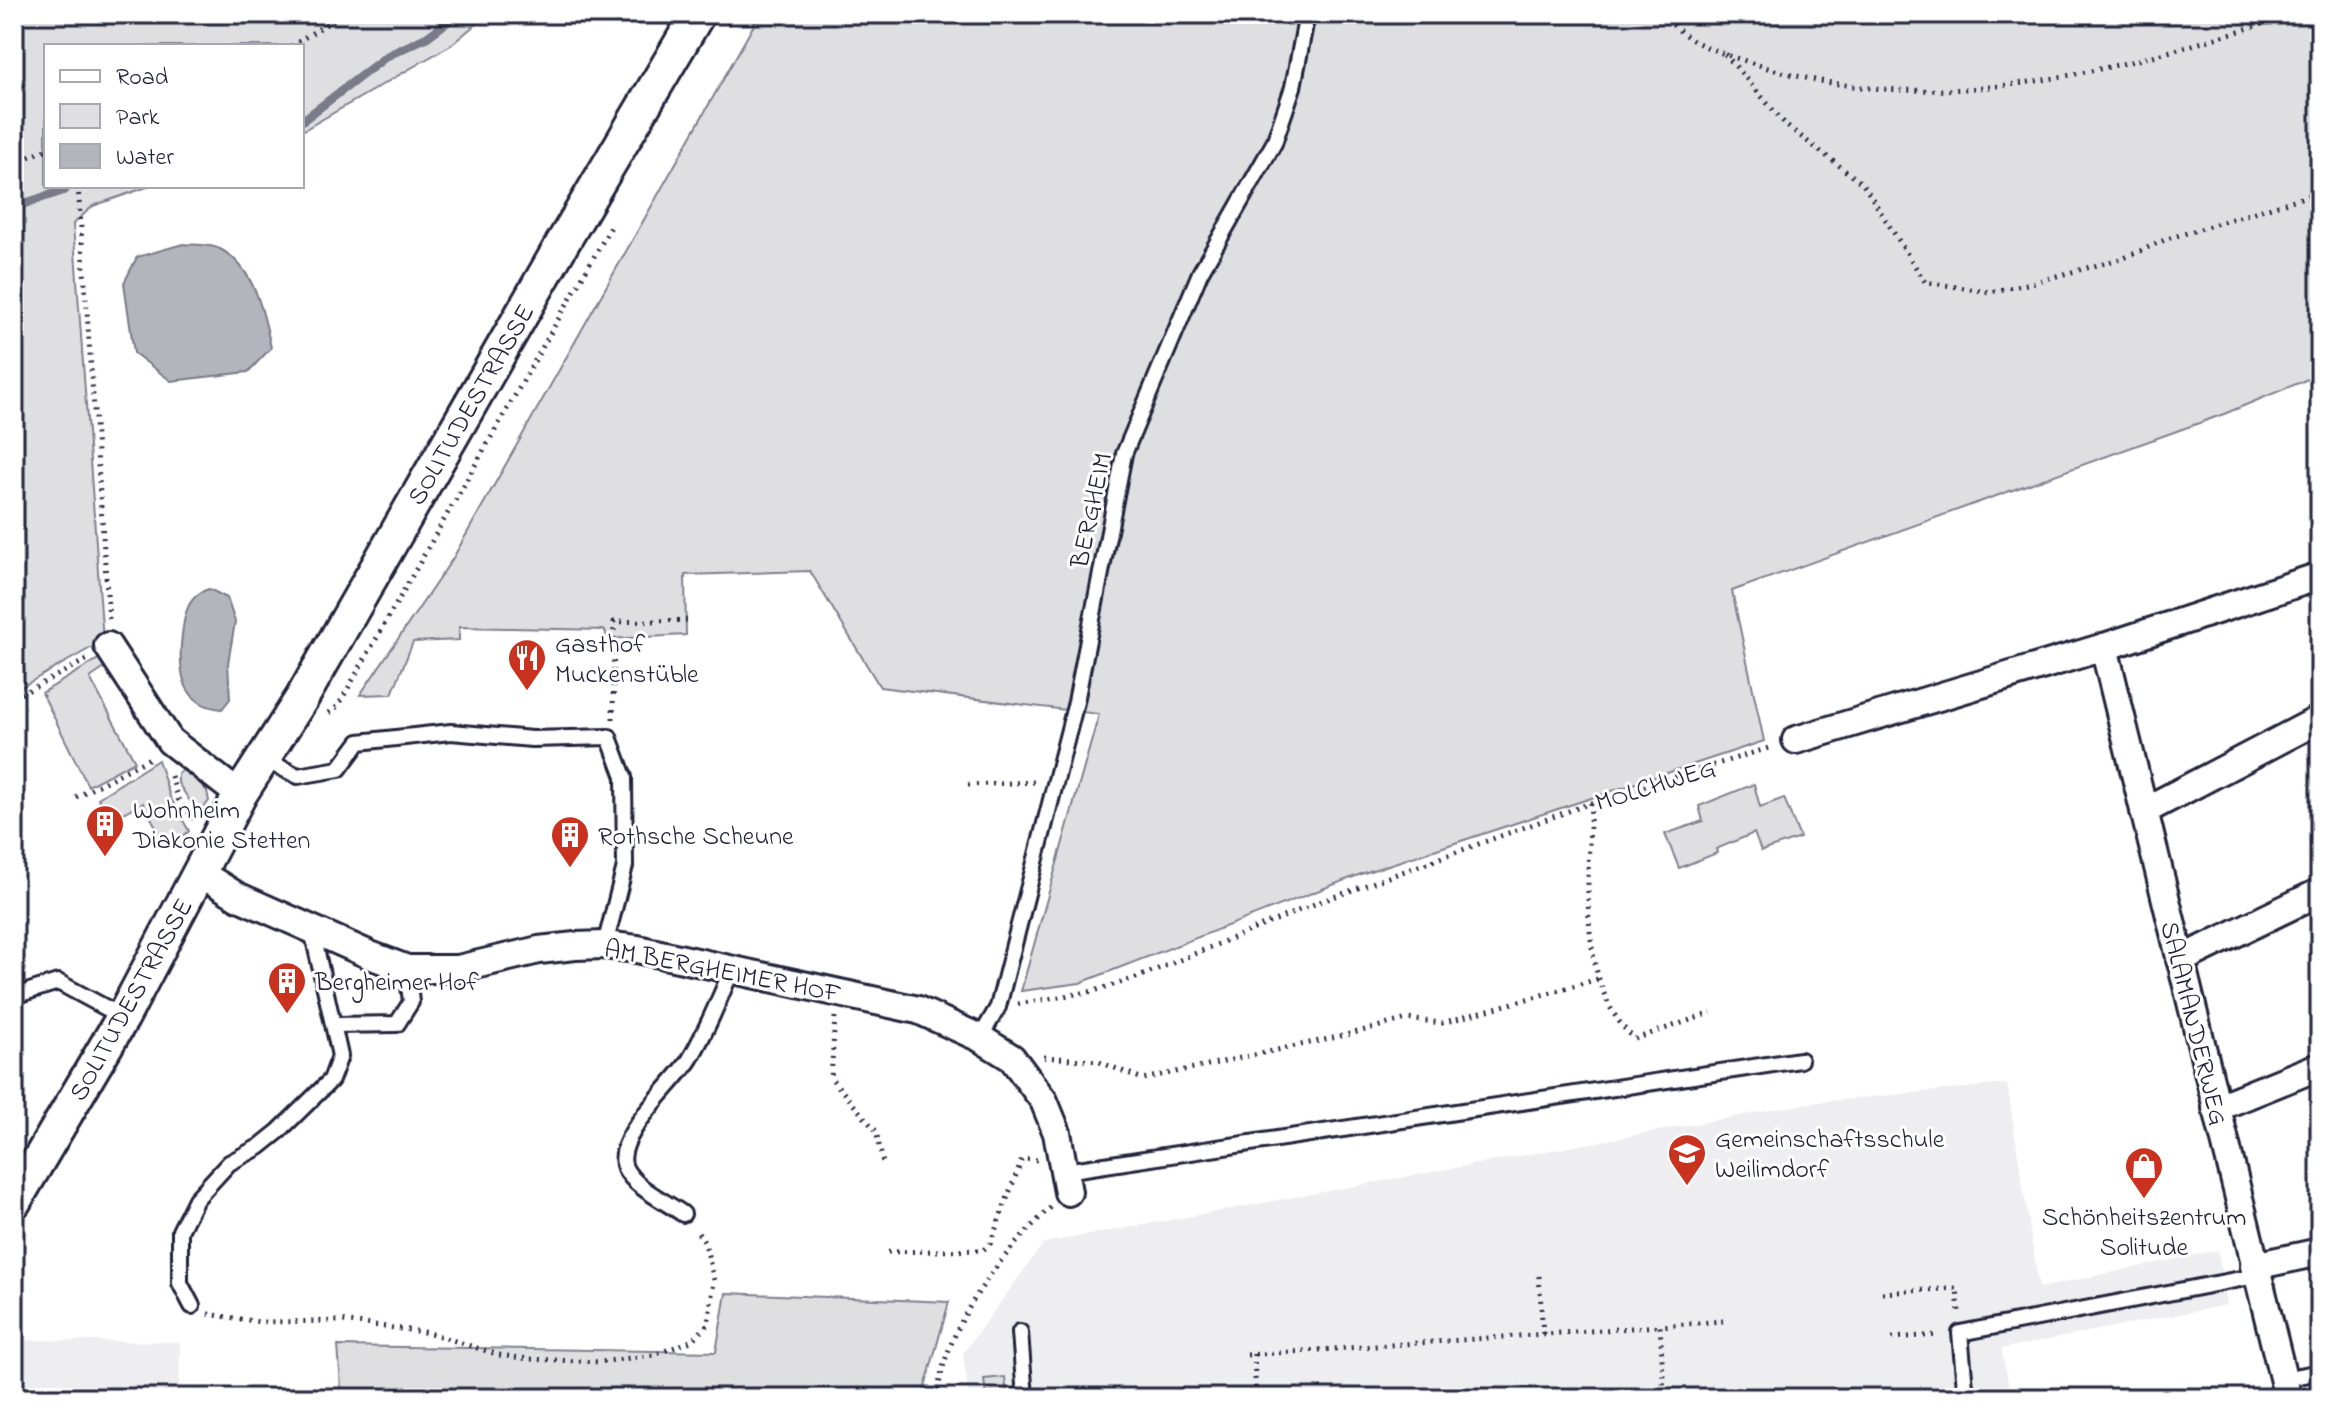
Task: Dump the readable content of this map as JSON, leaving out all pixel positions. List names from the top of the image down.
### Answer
{
  "streets": {
    "street": ["SOLITUDESTRASSE", "AM BERGHEIMER HOF", "SALAMANDERWEG"],
    "lane": ["BERGHEIM"],
    "path": ["MOLCHWEG"]
  },
  "crossings": [
    ["SOLITUDESTRASSE", "AM BERGHEIMER HOF"],
    ["BERGHEIM", "MOLCHWEG"],
    ["BERGHEIM", "AM BERGHEIMER HOF"]
  ],
  "places": {
    "restaurant": ["Gasthof Muckenstüble"],
    "building": ["Wohnheim Diakonie Stetten", "Rothsche Scheune", "Bergheimer Hof"],
    "school or university": ["Gemeinschaftsschule Weilimdorf"],
    "shop": ["Schönheitszentrum Solitude"]
  },
  "legend": ["Road", "Park", "Water"]
}
